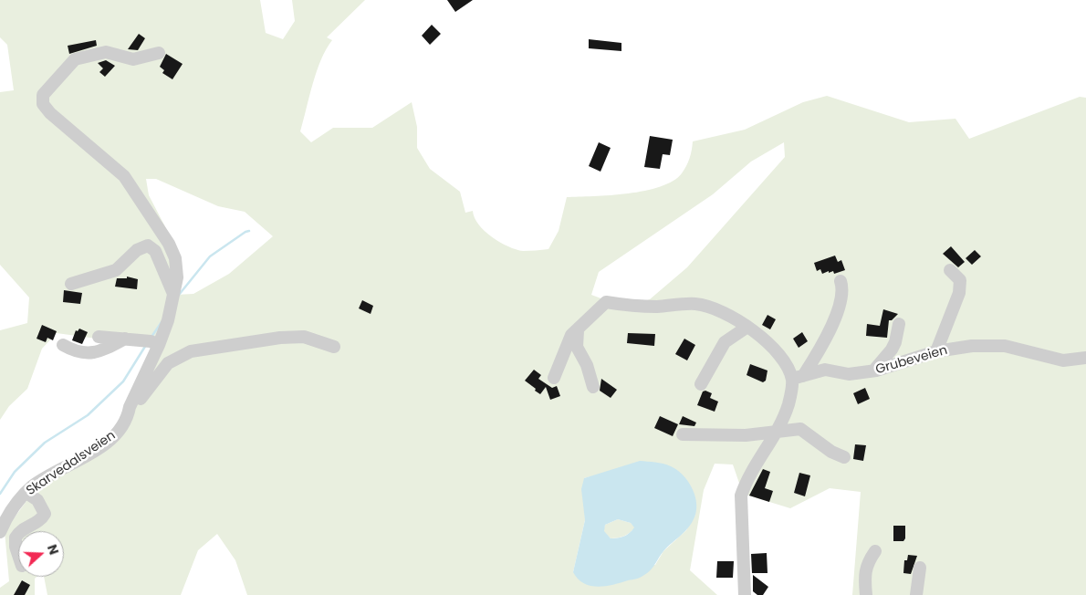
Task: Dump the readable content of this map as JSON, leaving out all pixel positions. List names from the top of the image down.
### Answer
{
  "streets": {
    "street": ["Grubeveien", "Skarvedalsveien"]
  },
  "north": "right"
}
